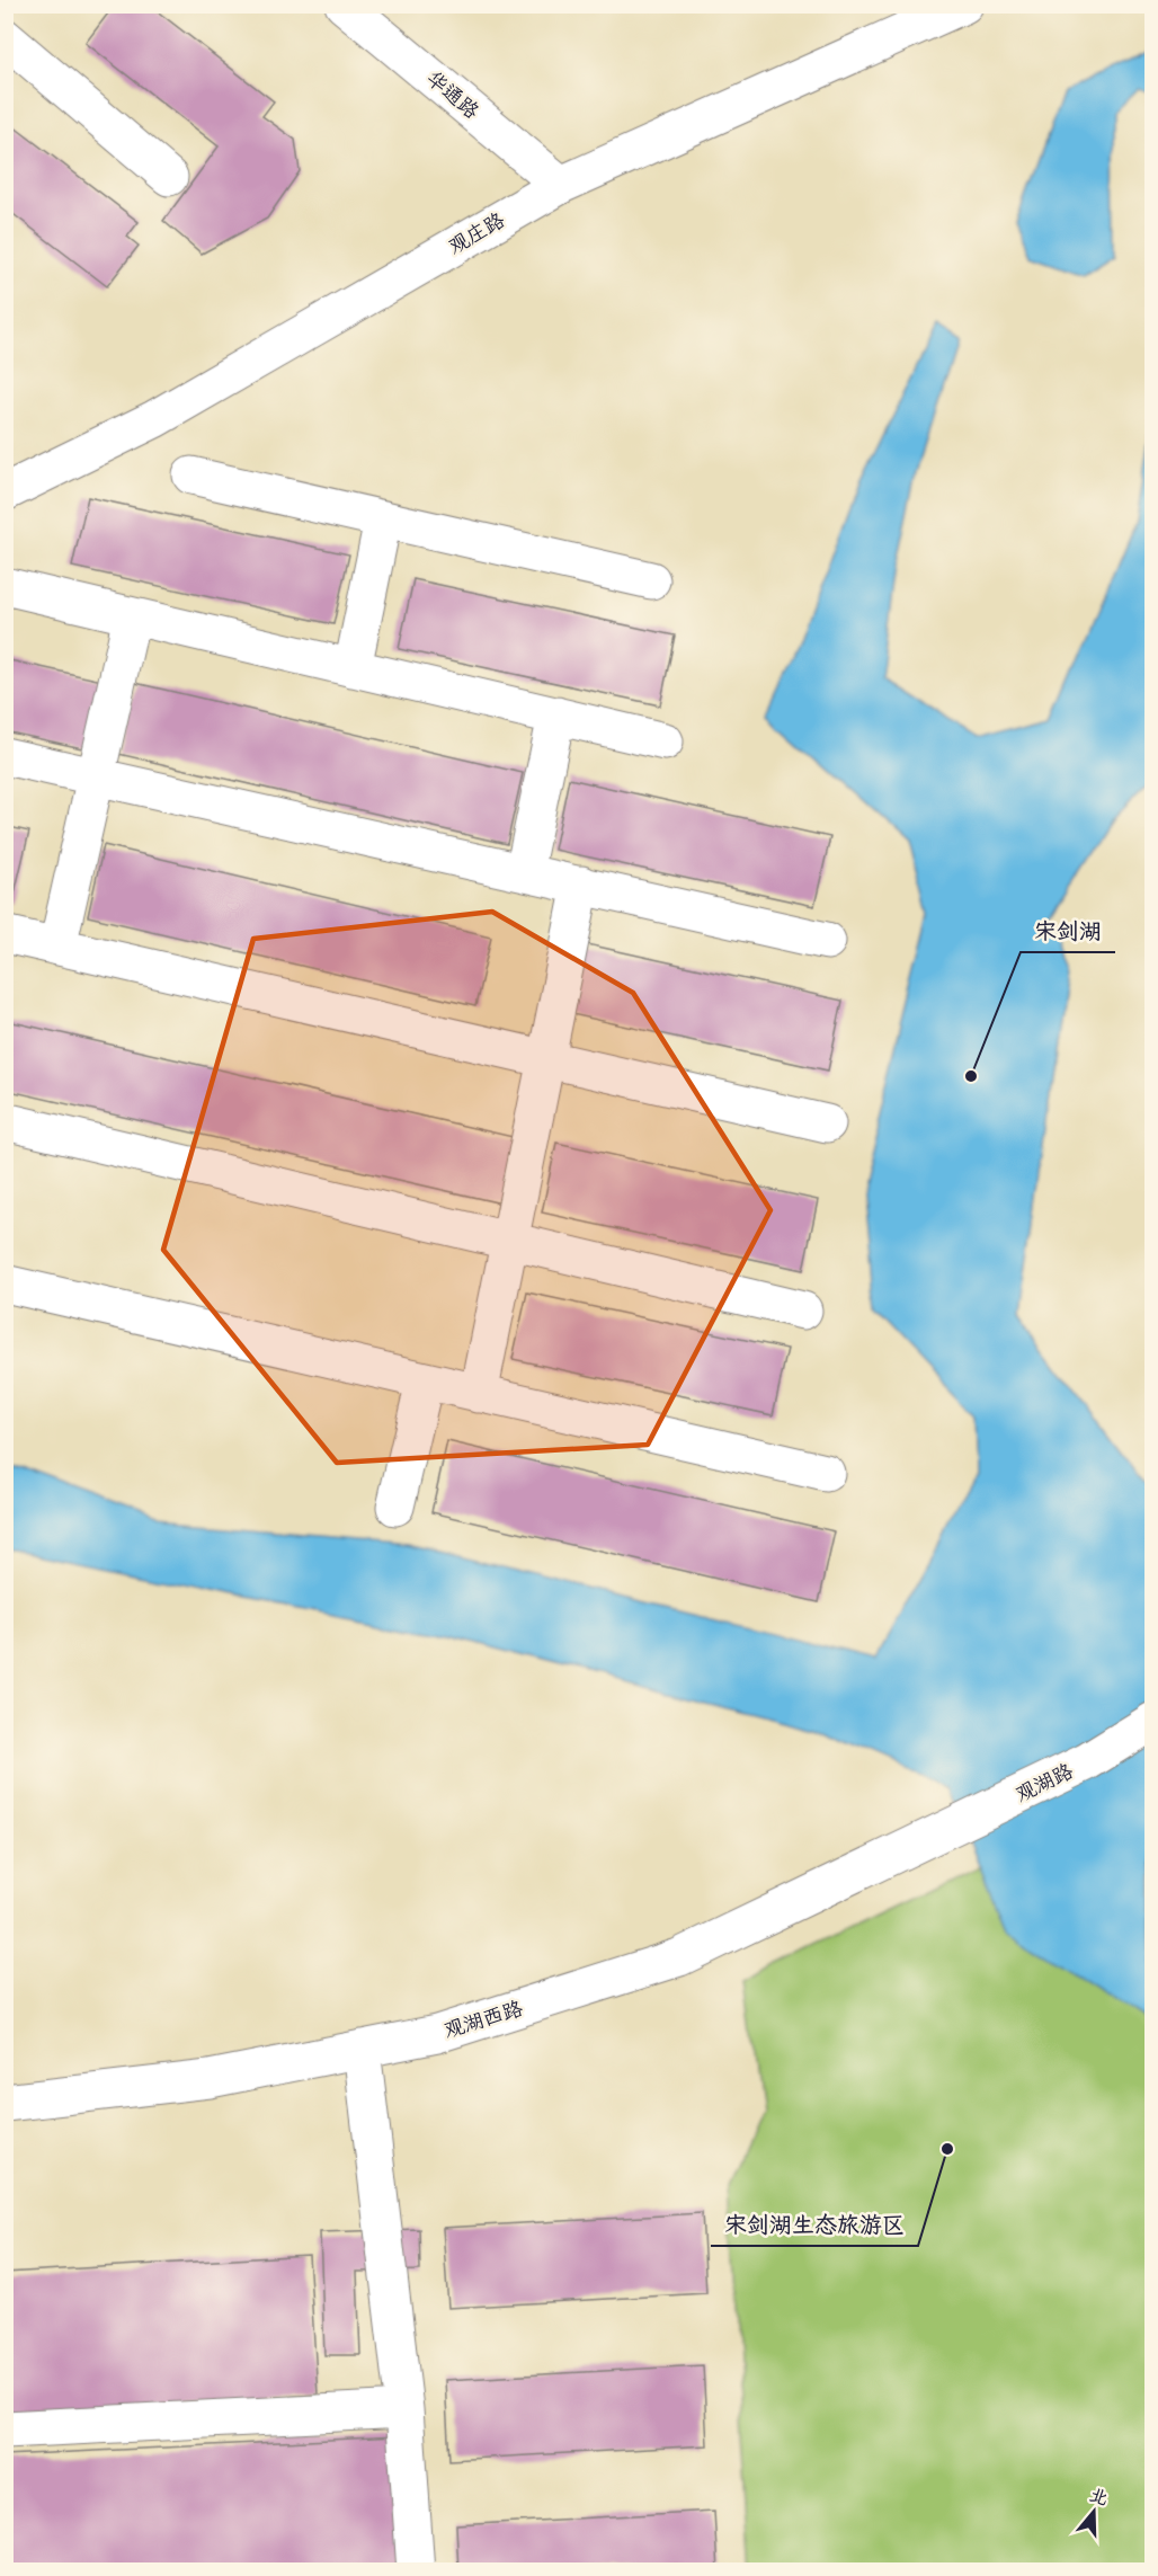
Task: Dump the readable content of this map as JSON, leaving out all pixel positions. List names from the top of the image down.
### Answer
{
  "streets": {
    "street": [
      "华通路",
      "观庄路",
      "观湖路",
      "观湖西路"
    ]
  },
  "crossings": [
    ["华通路", "观庄路"],
    ["观湖路", "观湖西路"]
  ],
  "places": ["宋剑湖", "宋剑湖生态旅游区"],
  "north": "top"
}
